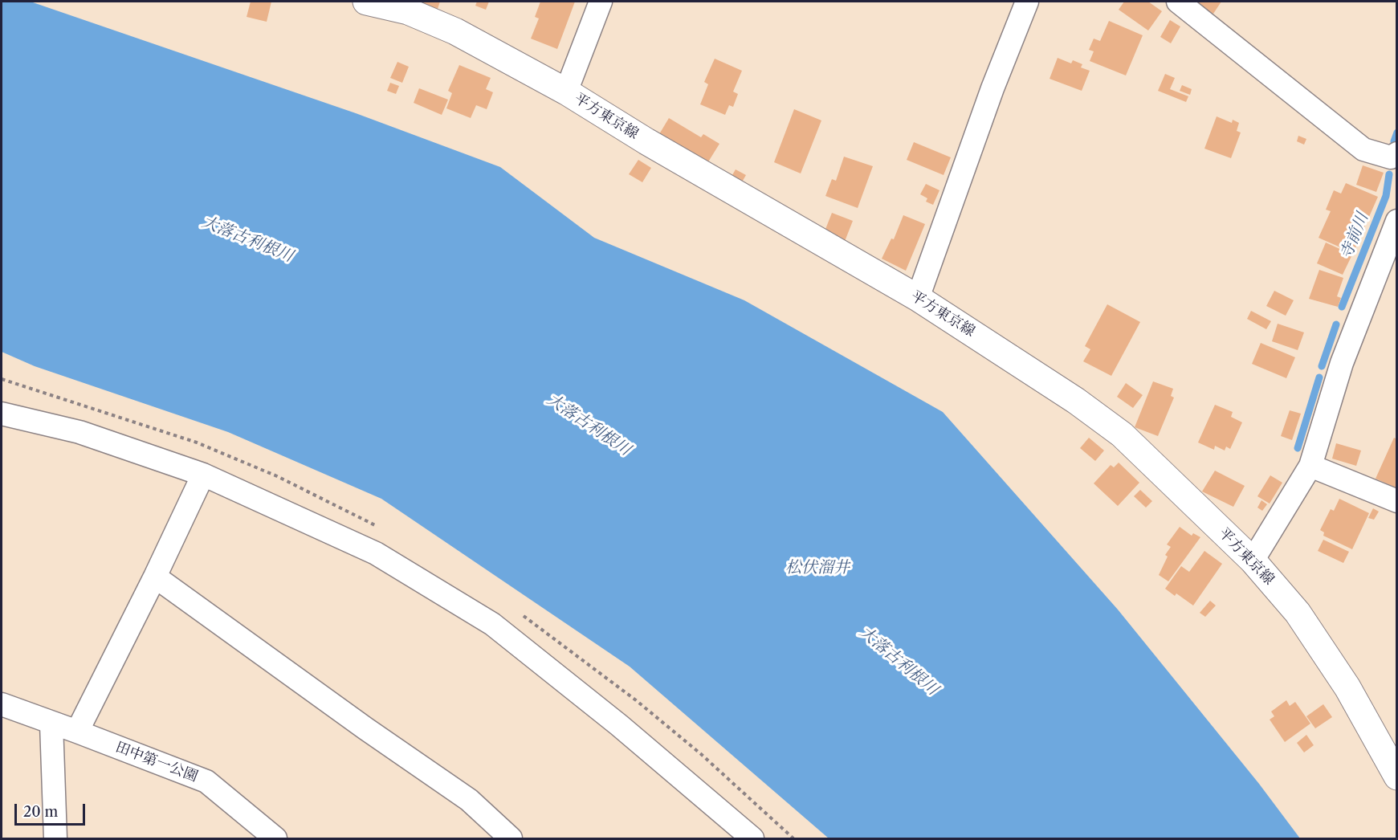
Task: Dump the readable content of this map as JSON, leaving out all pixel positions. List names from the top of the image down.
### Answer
{
  "streets": {
    "main road": ["平方東京線"],
    "street": ["田中第一公園"]
  },
  "water": ["寺前川", "大落古利根川", "松伏溜井"],
  "scale_bar": "20 m"
}
